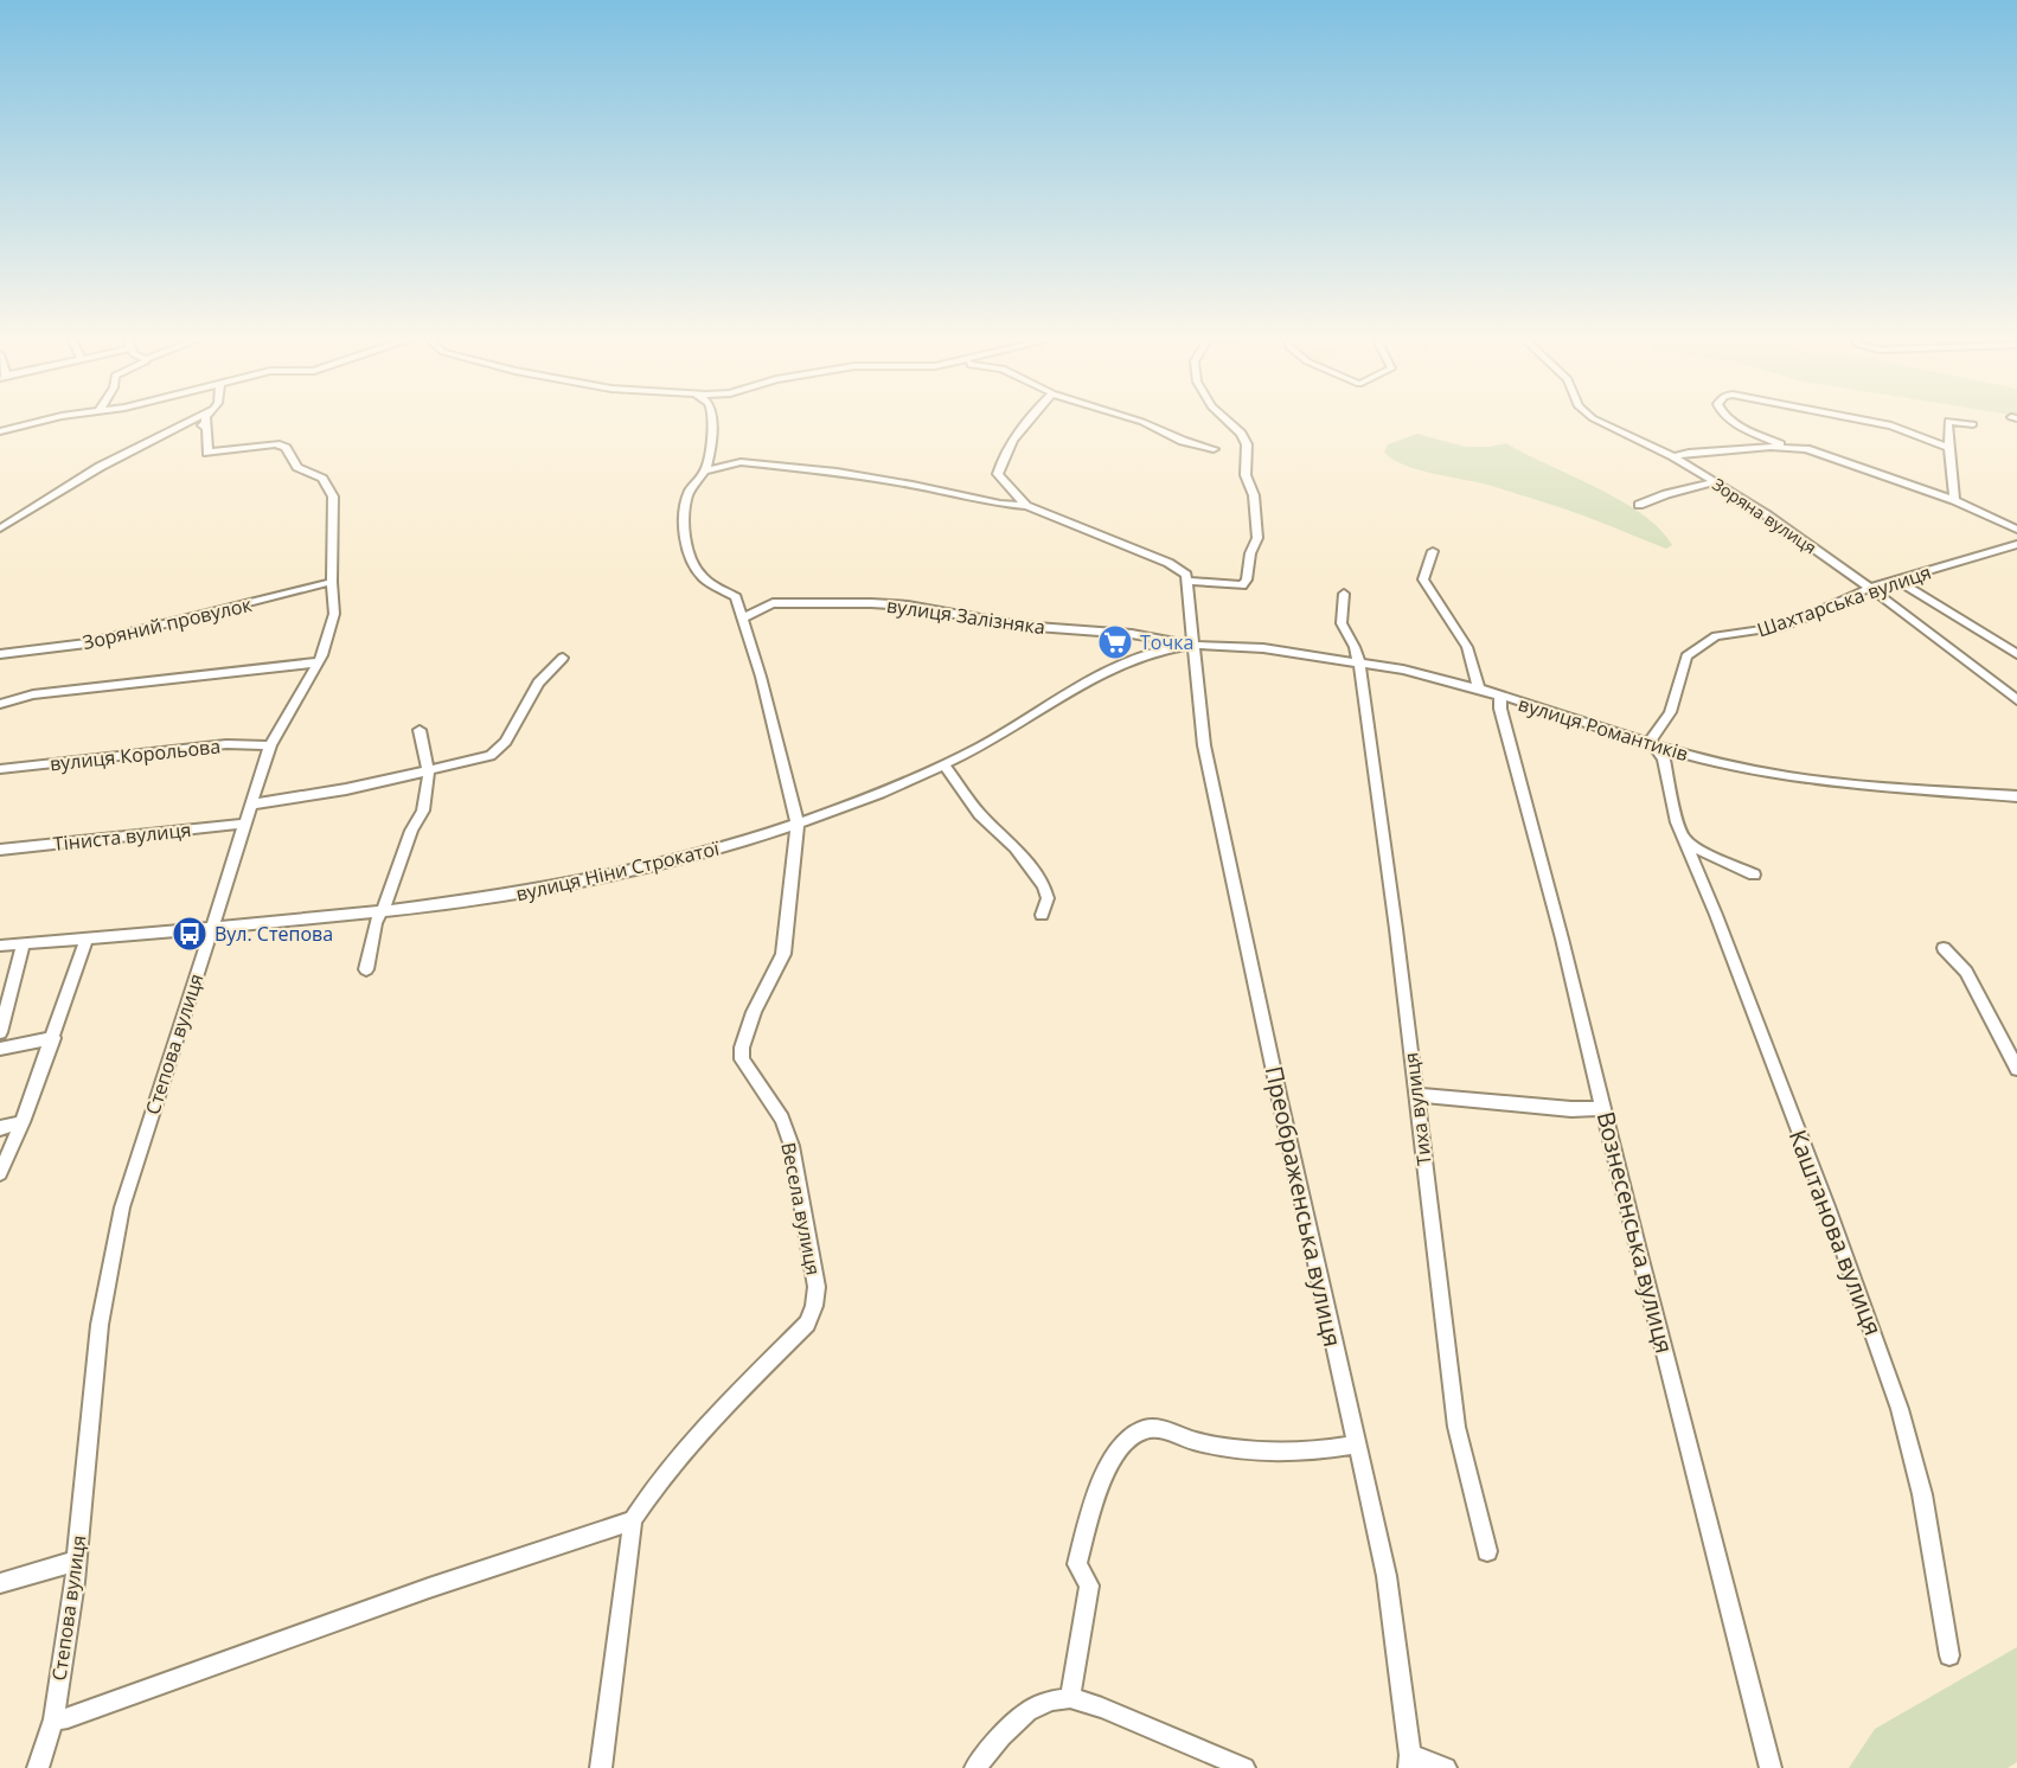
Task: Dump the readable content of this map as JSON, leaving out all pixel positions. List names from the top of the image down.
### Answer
{
  "streets": {
    "street": [
      "Зоряна вулиця",
      "Шахтарська вулиця",
      "вулиця Залізняка",
      "Зоряний провулок",
      "вулиця Романтиків",
      "вулиця Корольова",
      "Тіниста вулиця",
      "вулиця Ніни Строкатої",
      "Степова вулиця",
      "Тиха вулиця",
      "Преображенська вулиця",
      "Весела вулиця",
      "Вознесенська вулиця",
      "Каштанова вулиця"
    ]
  },
  "crossings": [
    ["Зоряна вулиця", "Шахтарська вулиця"],
    ["Шахтарська вулиця", "вулиця Романтиків"],
    ["Шахтарська вулиця", "Каштанова вулиця"],
    ["вулиця Залізняка", "вулиця Романтиків"],
    ["вулиця Залізняка", "вулиця Ніни Строкатої"],
    ["вулиця Залізняка", "Преображенська вулиця"],
    ["вулиця Залізняка", "Весела вулиця"],
    ["Зоряний провулок", "Степова вулиця"],
    ["вулиця Романтиків", "вулиця Ніни Строкатої"],
    ["вулиця Романтиків", "Тиха вулиця"],
    ["вулиця Романтиків", "Преображенська вулиця"],
    ["вулиця Романтиків", "Вознесенська вулиця"],
    ["вулиця Романтиків", "Каштанова вулиця"],
    ["вулиця Корольова", "Степова вулиця"],
    ["Тіниста вулиця", "Степова вулиця"],
    ["вулиця Ніни Строкатої", "Степова вулиця"],
    ["вулиця Ніни Строкатої", "Преображенська вулиця"],
    ["вулиця Ніни Строкатої", "Весела вулиця"]
  ],
  "places": {
    "supermarket": ["Точка"],
    "bus stop": ["Вул. Степова"]
  }
}
